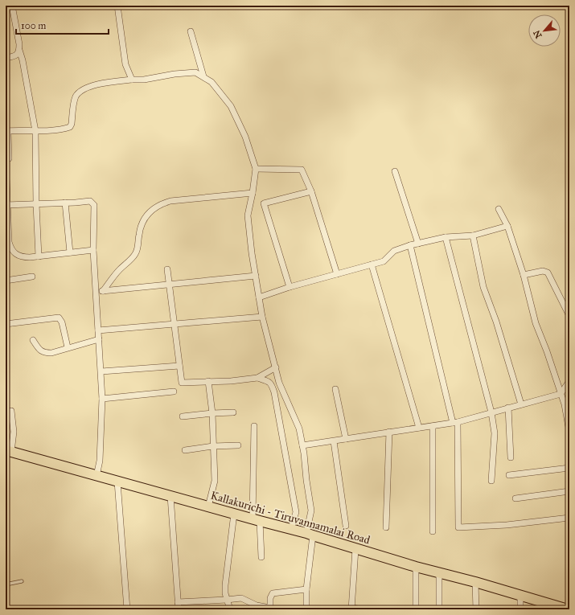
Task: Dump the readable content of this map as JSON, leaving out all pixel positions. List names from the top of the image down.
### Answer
{
  "streets": {
    "highway": ["Kallakurichi - Tiruvannamalai Road"]
  },
  "scale_bar": "100 m",
  "north": "bottom left"
}
